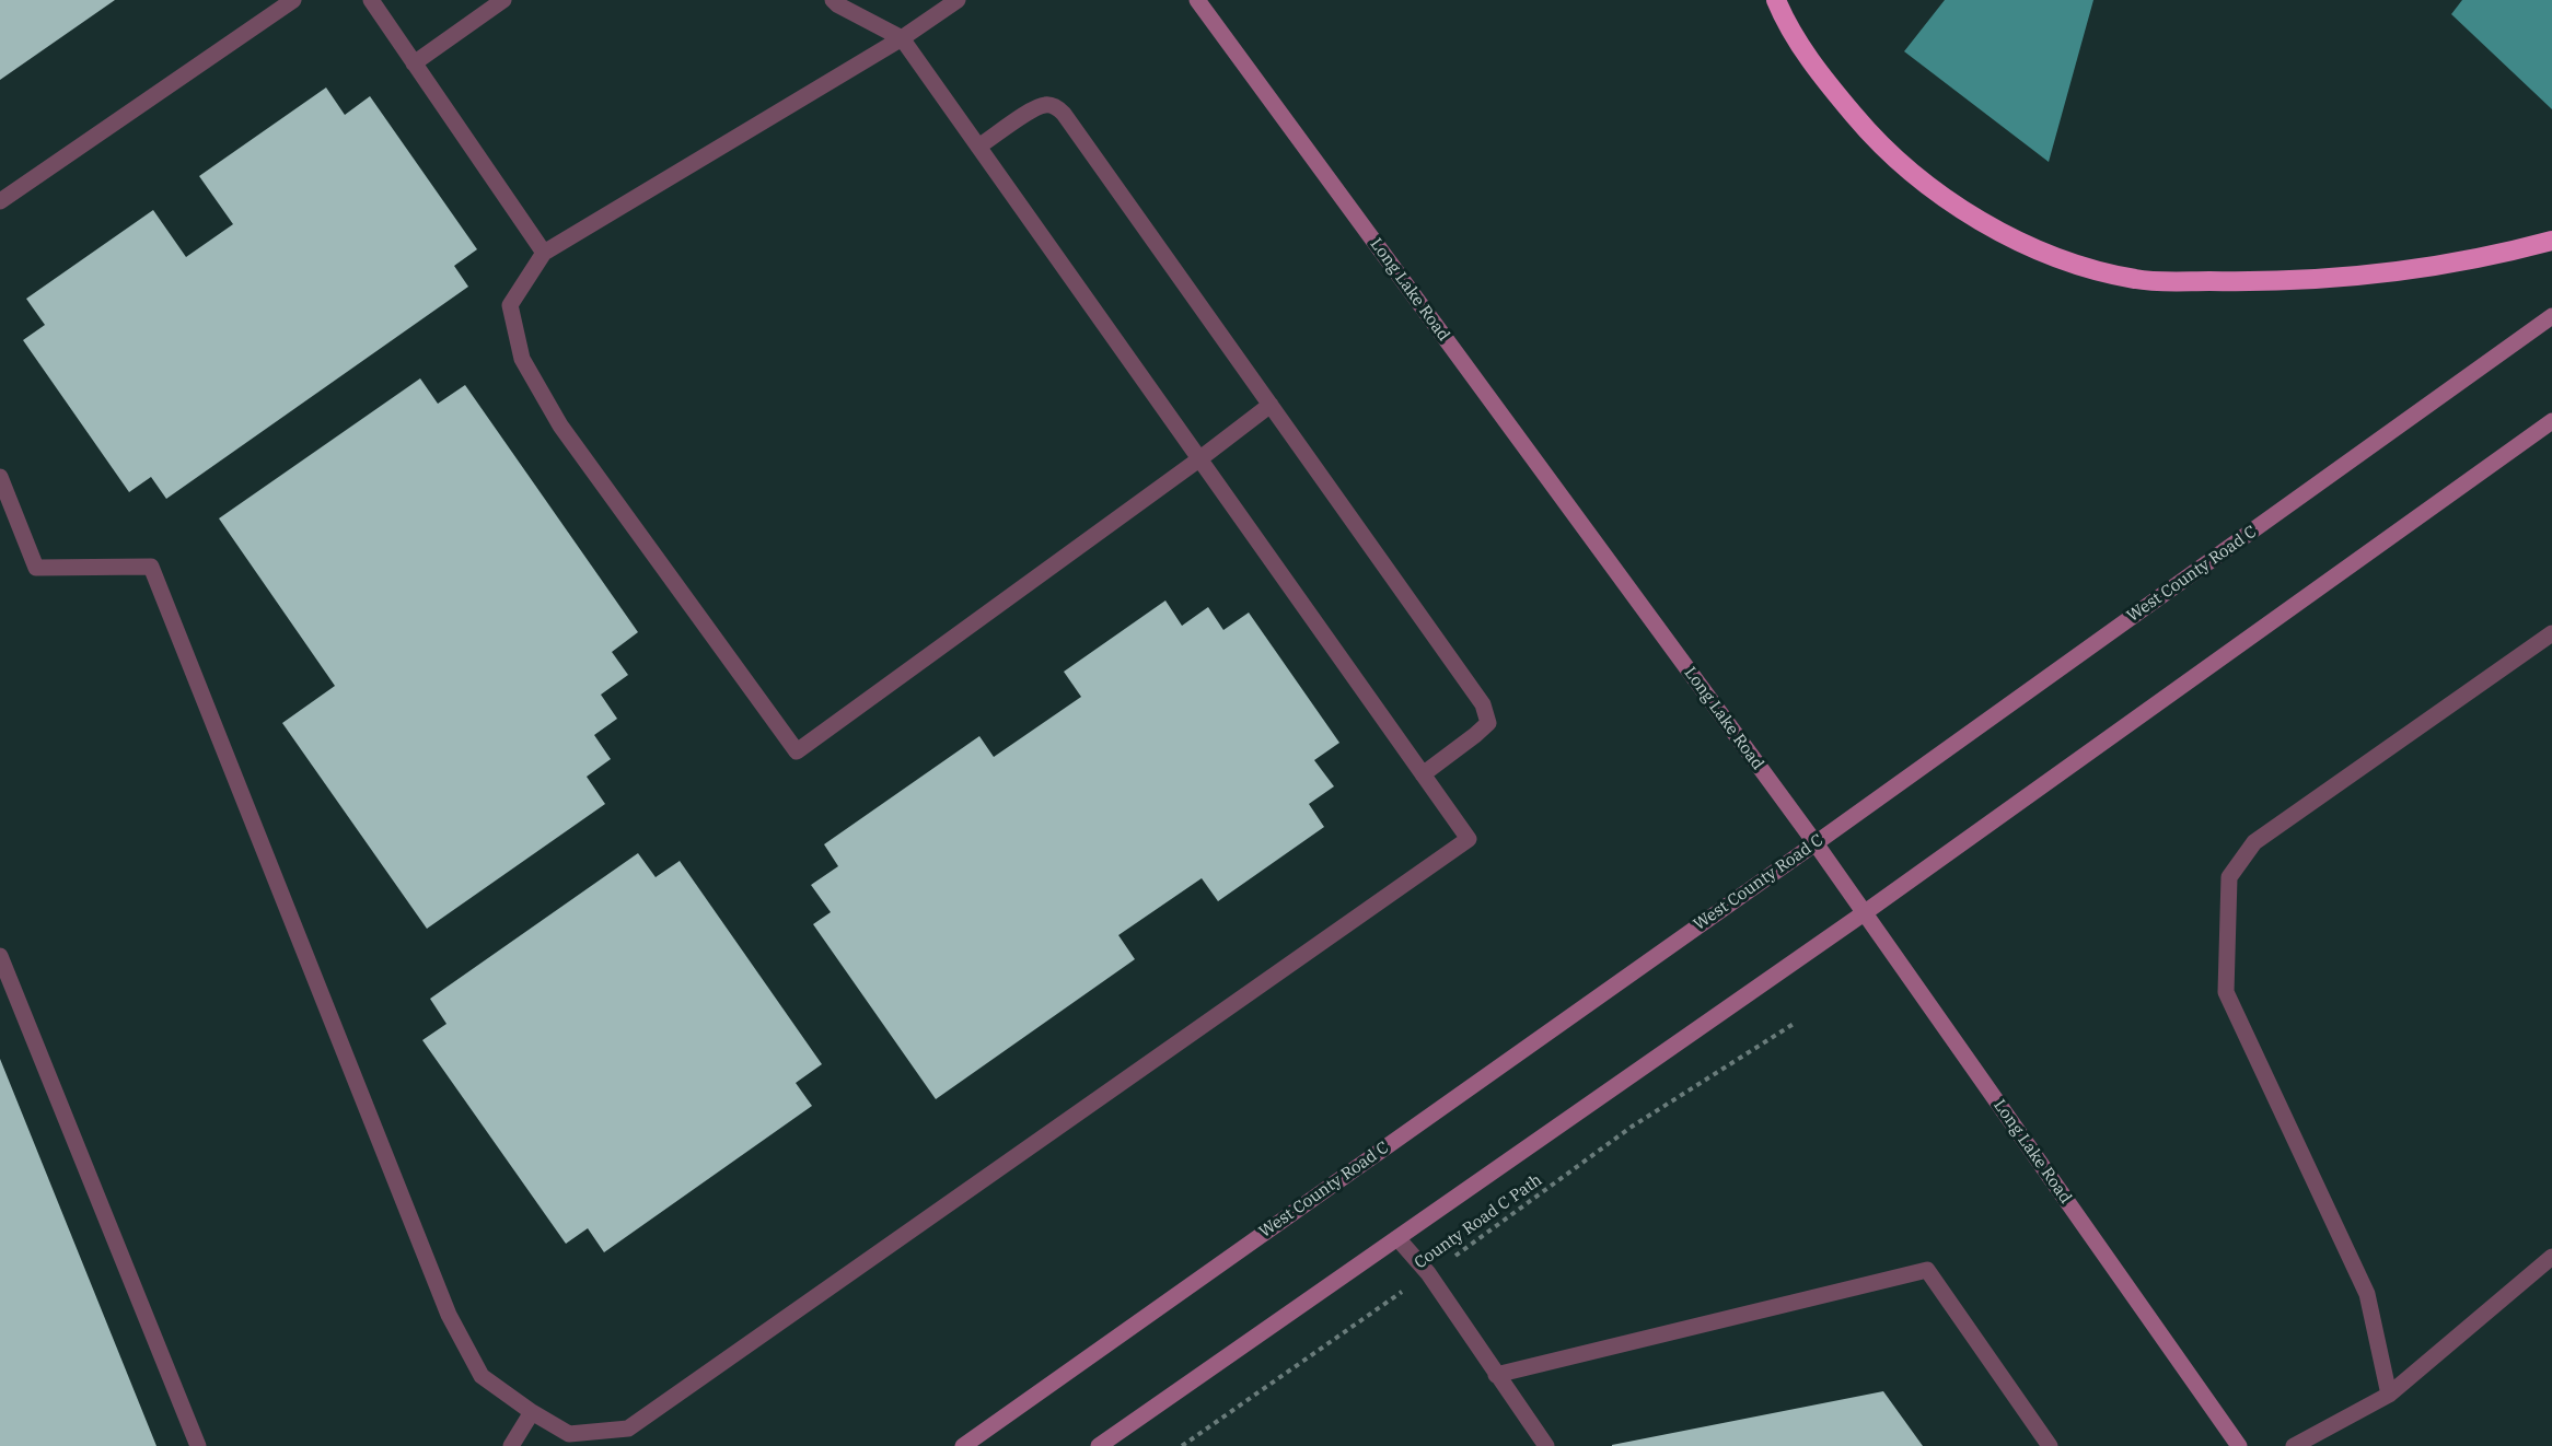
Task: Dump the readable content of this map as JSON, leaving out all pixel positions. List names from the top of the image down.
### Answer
{
  "streets": {
    "main road": ["Long Lake Road", "West County Road C"],
    "path": ["County Road C Path"]
  },
  "crossings": [
    ["Long Lake Road", "West County Road C"]
  ]
}
